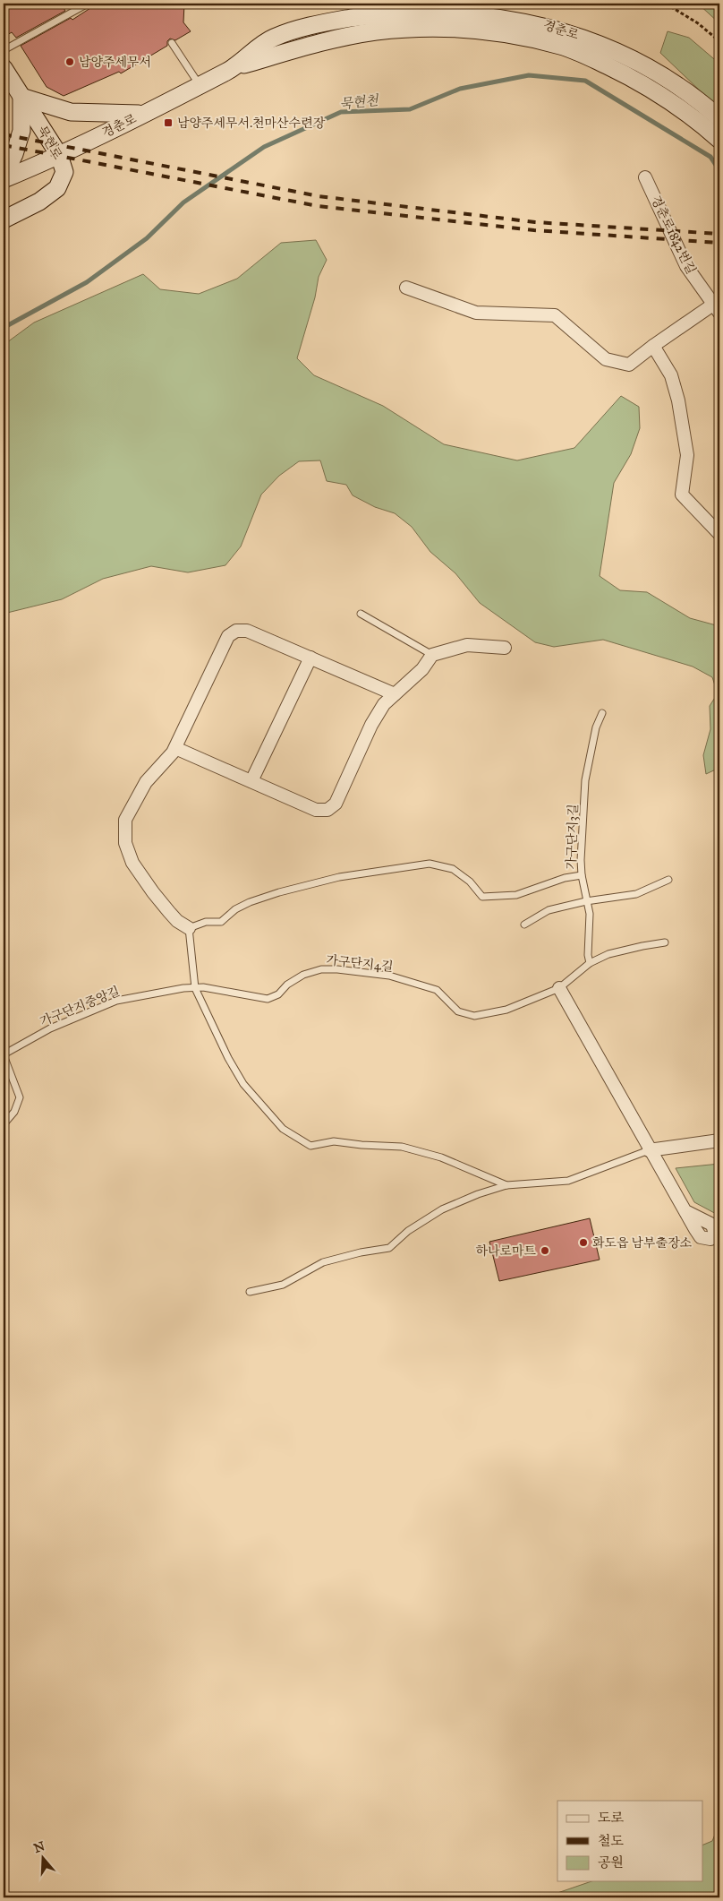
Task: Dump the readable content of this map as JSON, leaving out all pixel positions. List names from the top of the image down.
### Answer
{
  "streets": {
    "street": ["경춘로", "묵현로", "경춘로1842번길"],
    "lane": ["가구단지3길", "가구단지4길", "가구단지중앙길"]
  },
  "crossings": [
    ["경춘로", "묵현로"],
    ["가구단지3길", "가구단지4길"],
    ["가구단지4길", "가구단지중앙길"]
  ],
  "water": ["묵현천"],
  "places": {
    "other": ["남양주세무서", "화도읍 남부출장소", "하나로마트"],
    "transit": ["남양주세무서.천마산수련장"]
  },
  "legend": ["도로", "철도", "공원"],
  "north": "top"
}
